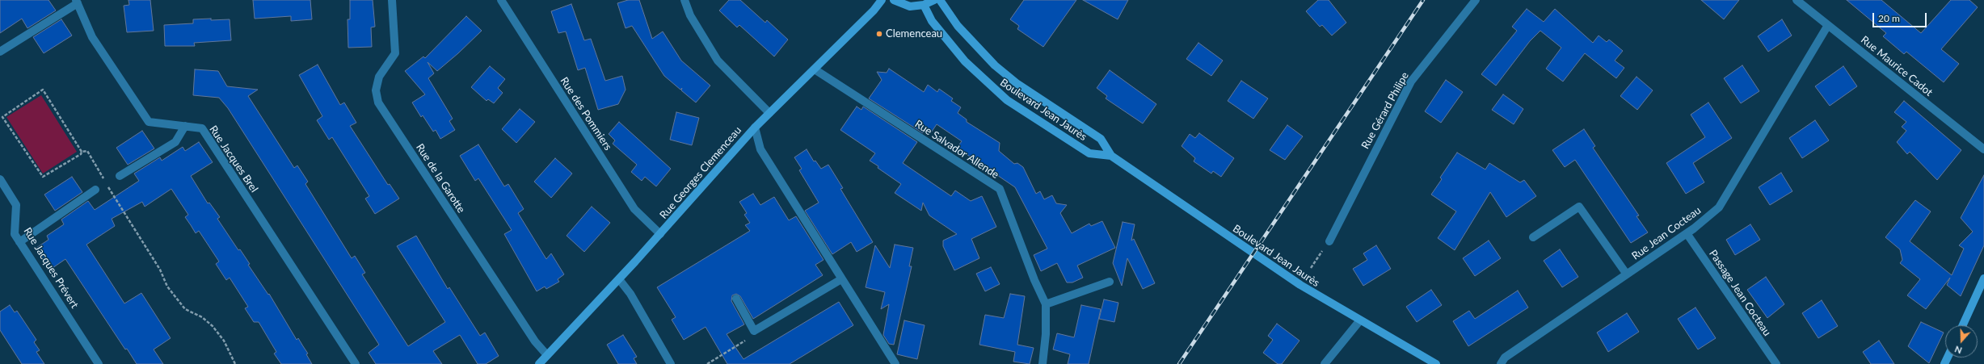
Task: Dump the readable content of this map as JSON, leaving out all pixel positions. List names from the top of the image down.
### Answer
{
  "streets": {
    "street": [
      "Rue Maurice Cadot",
      "Boulevard Jean Jaurès",
      "Rue Gérard Philipe",
      "Rue des Pommiers",
      "Rue Salvador Allende",
      "Rue Jacques Brel",
      "Rue Georges Clemenceau",
      "Rue de la Garotte",
      "Rue Jean Cocteau",
      "Rue Jacques Prévert",
      "Passage Jean Cocteau"
    ]
  },
  "crossings": [
    ["Rue Maurice Cadot", "Rue Jean Cocteau"],
    ["Rue des Pommiers", "Rue Georges Clemenceau"],
    ["Rue Salvador Allende", "Rue Georges Clemenceau"],
    ["Rue Georges Clemenceau", "Rue de la Garotte"],
    ["Rue Jean Cocteau", "Passage Jean Cocteau"]
  ],
  "places": ["Clemenceau"],
  "scale_bar": "20 m",
  "north": "bottom"
}
